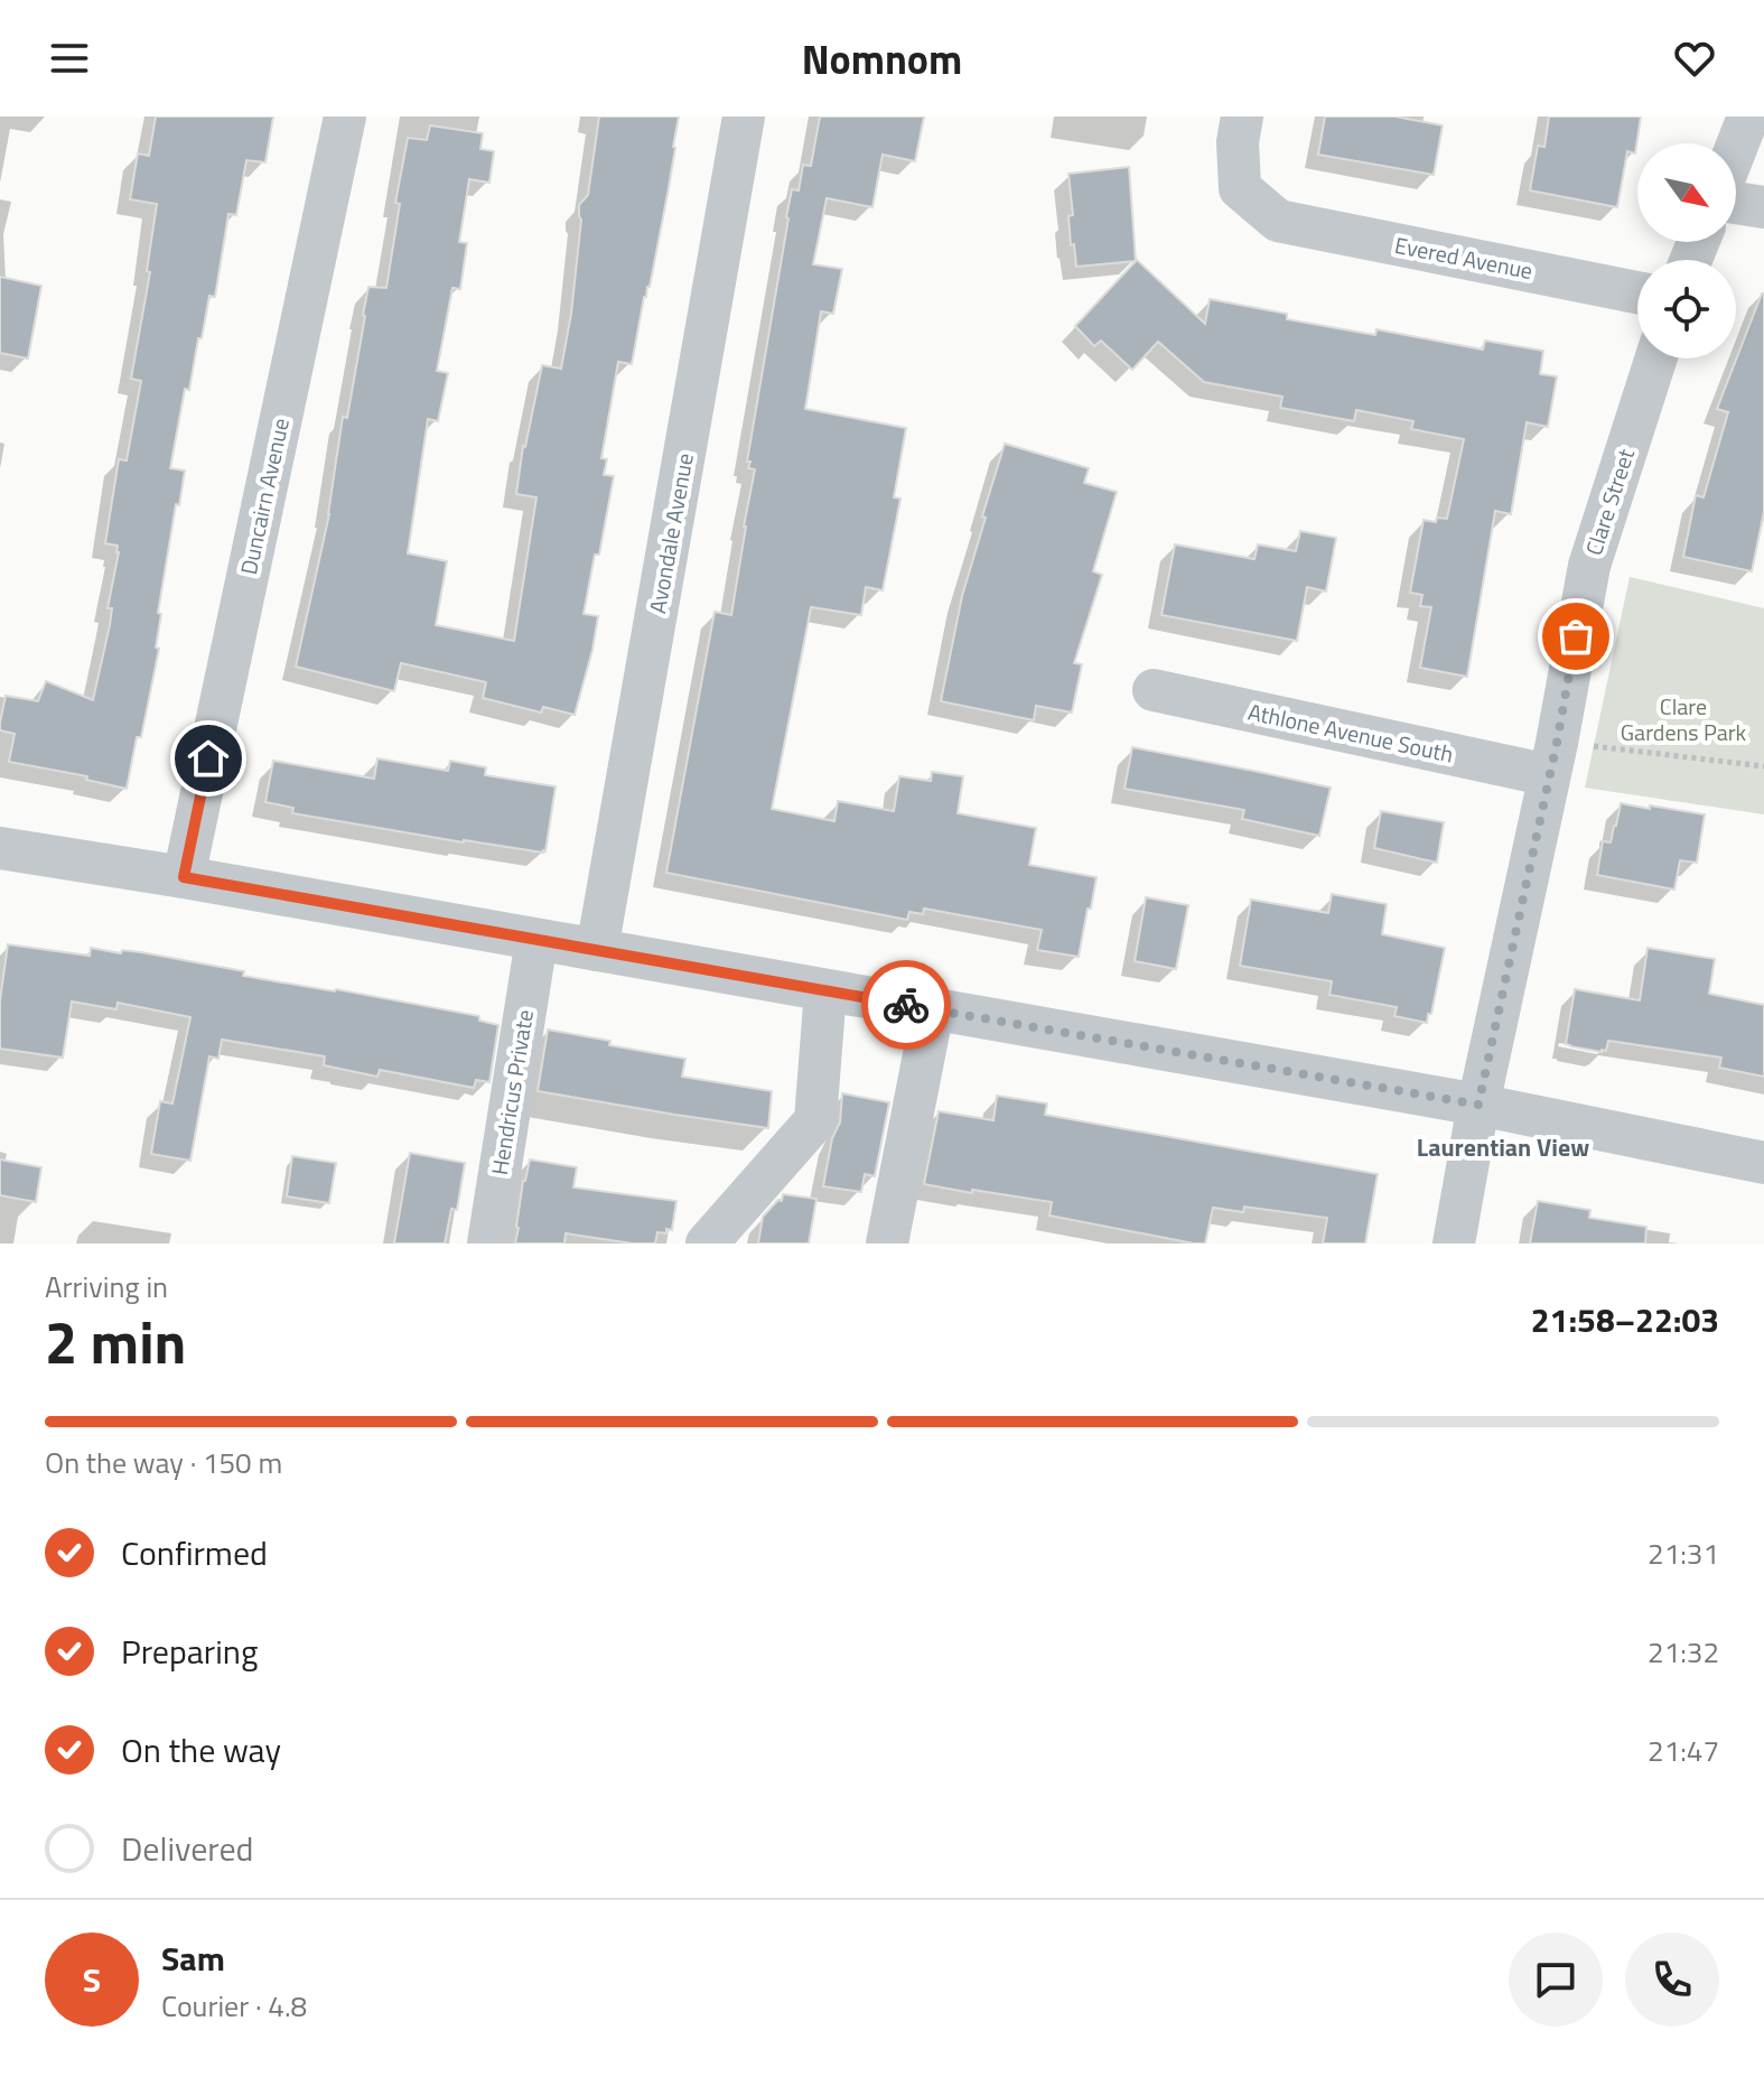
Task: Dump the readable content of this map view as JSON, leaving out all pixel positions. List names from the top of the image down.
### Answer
{
  "streets": {
    "street": [
      "Evered Avenue",
      "Duncairn Avenue",
      "Clare Street",
      "Avondale Avenue",
      "Athlone Avenue South",
      "Hendricus Private"
    ]
  },
  "crossings": [
    ["Clare Street", "Athlone Avenue South"]
  ],
  "districts": ["Laurentian View"],
  "parks": ["Clare Gardens Park"],
  "north": "bottom right",
  "page": {
    "header": "Nomnom",
    "heading": ["2 min", "Arriving in", "21:58–22:03"],
    "panel": ["Sam", "Courier · 4.8"],
    "bar": "On the way · 150 m",
    "list": [
      ["Confirmed", "21:31"],
      ["Preparing", "21:32"],
      ["On the way", "21:47"],
      "Delivered"
    ],
    "round": "S"
  }
}
